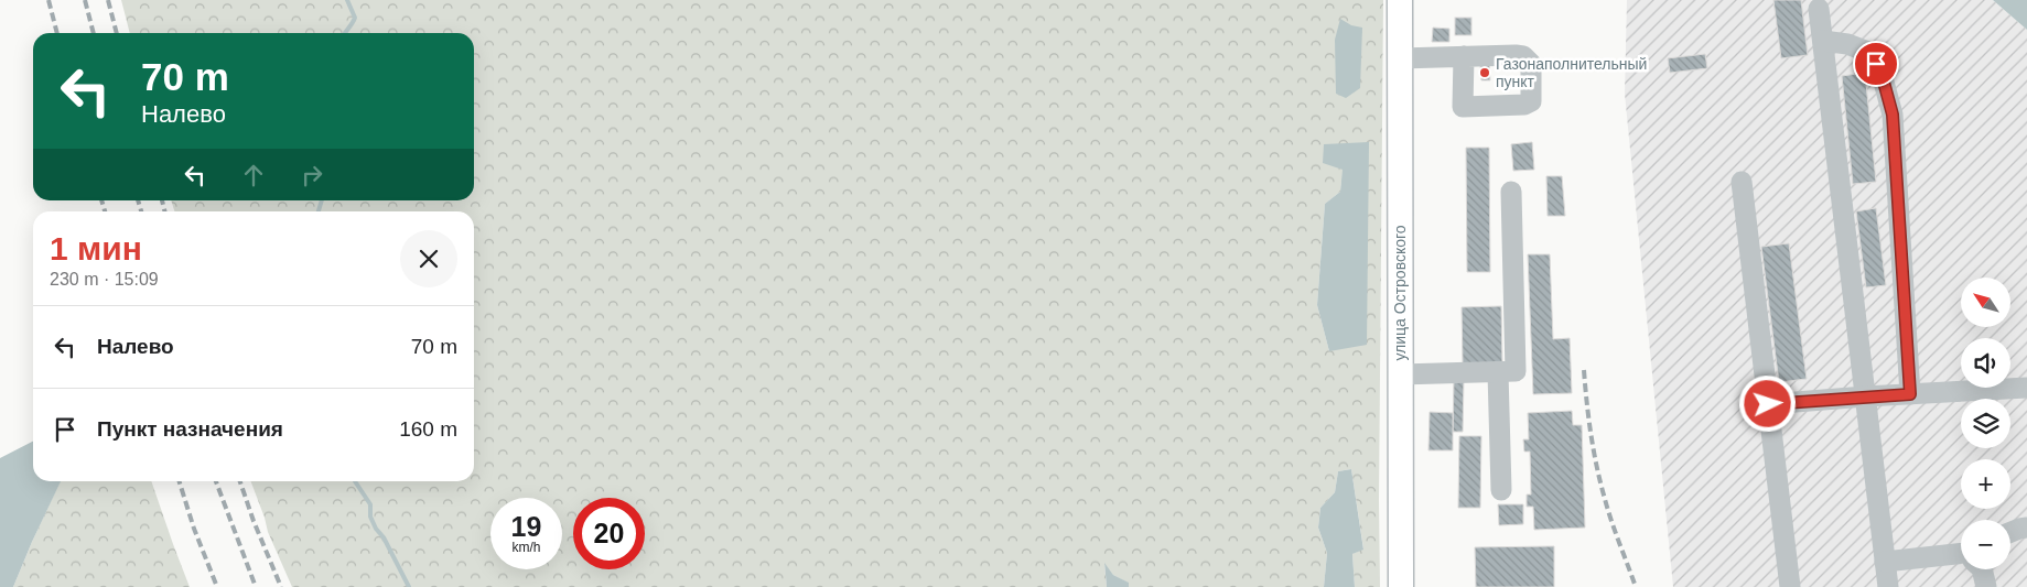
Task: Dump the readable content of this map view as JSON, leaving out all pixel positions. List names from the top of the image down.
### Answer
{
  "streets": {
    "main road": ["улица Островского"]
  },
  "places": ["Газонаполнительный пункт"],
  "north": "top left",
  "page": {
    "turn": ["70 m", "Налево"],
    "heading": ["1 мин", "230 m · 15:09"],
    "map_buttons": ["+", "−"],
    "list": [
      {
        "name": "Налево",
        "value": "70 m"
      },
      {
        "name": "Пункт назначения",
        "value": "160 m"
      }
    ],
    "speed": "19 km/h",
    "limit": "20"
  }
}
